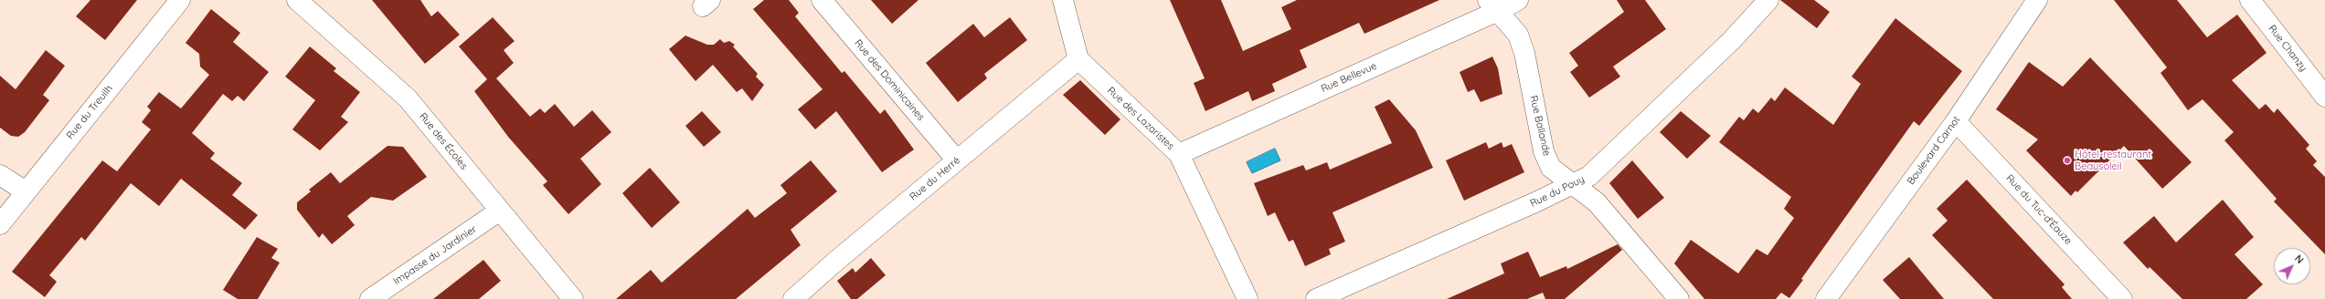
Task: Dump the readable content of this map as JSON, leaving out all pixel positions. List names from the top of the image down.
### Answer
{
  "streets": {
    "street": [
      "Rue Chanzy",
      "Rue Bellevue",
      "Rue des Dominicaines",
      "Rue du Treuilh",
      "Rue des Lazaristes",
      "Rue Ballande",
      "Rue des Écoles",
      "Boulevard Carnot",
      "Rue du Herré",
      "Rue du Pouy",
      "Rue du Tuc-d'Éauze",
      "Impasse du Jardinier"
    ]
  },
  "crossings": [
    ["Rue Bellevue", "Rue des Lazaristes"],
    ["Rue Bellevue", "Rue Ballande"],
    ["Rue des Dominicaines", "Rue du Herré"],
    ["Rue des Lazaristes", "Rue du Herré"],
    ["Rue Ballande", "Rue du Pouy"],
    ["Rue des Écoles", "Impasse du Jardinier"],
    ["Boulevard Carnot", "Rue du Tuc-d'Éauze"]
  ],
  "places": ["Hôtel-restaurant Beausoleil"],
  "north": "top right"
}
